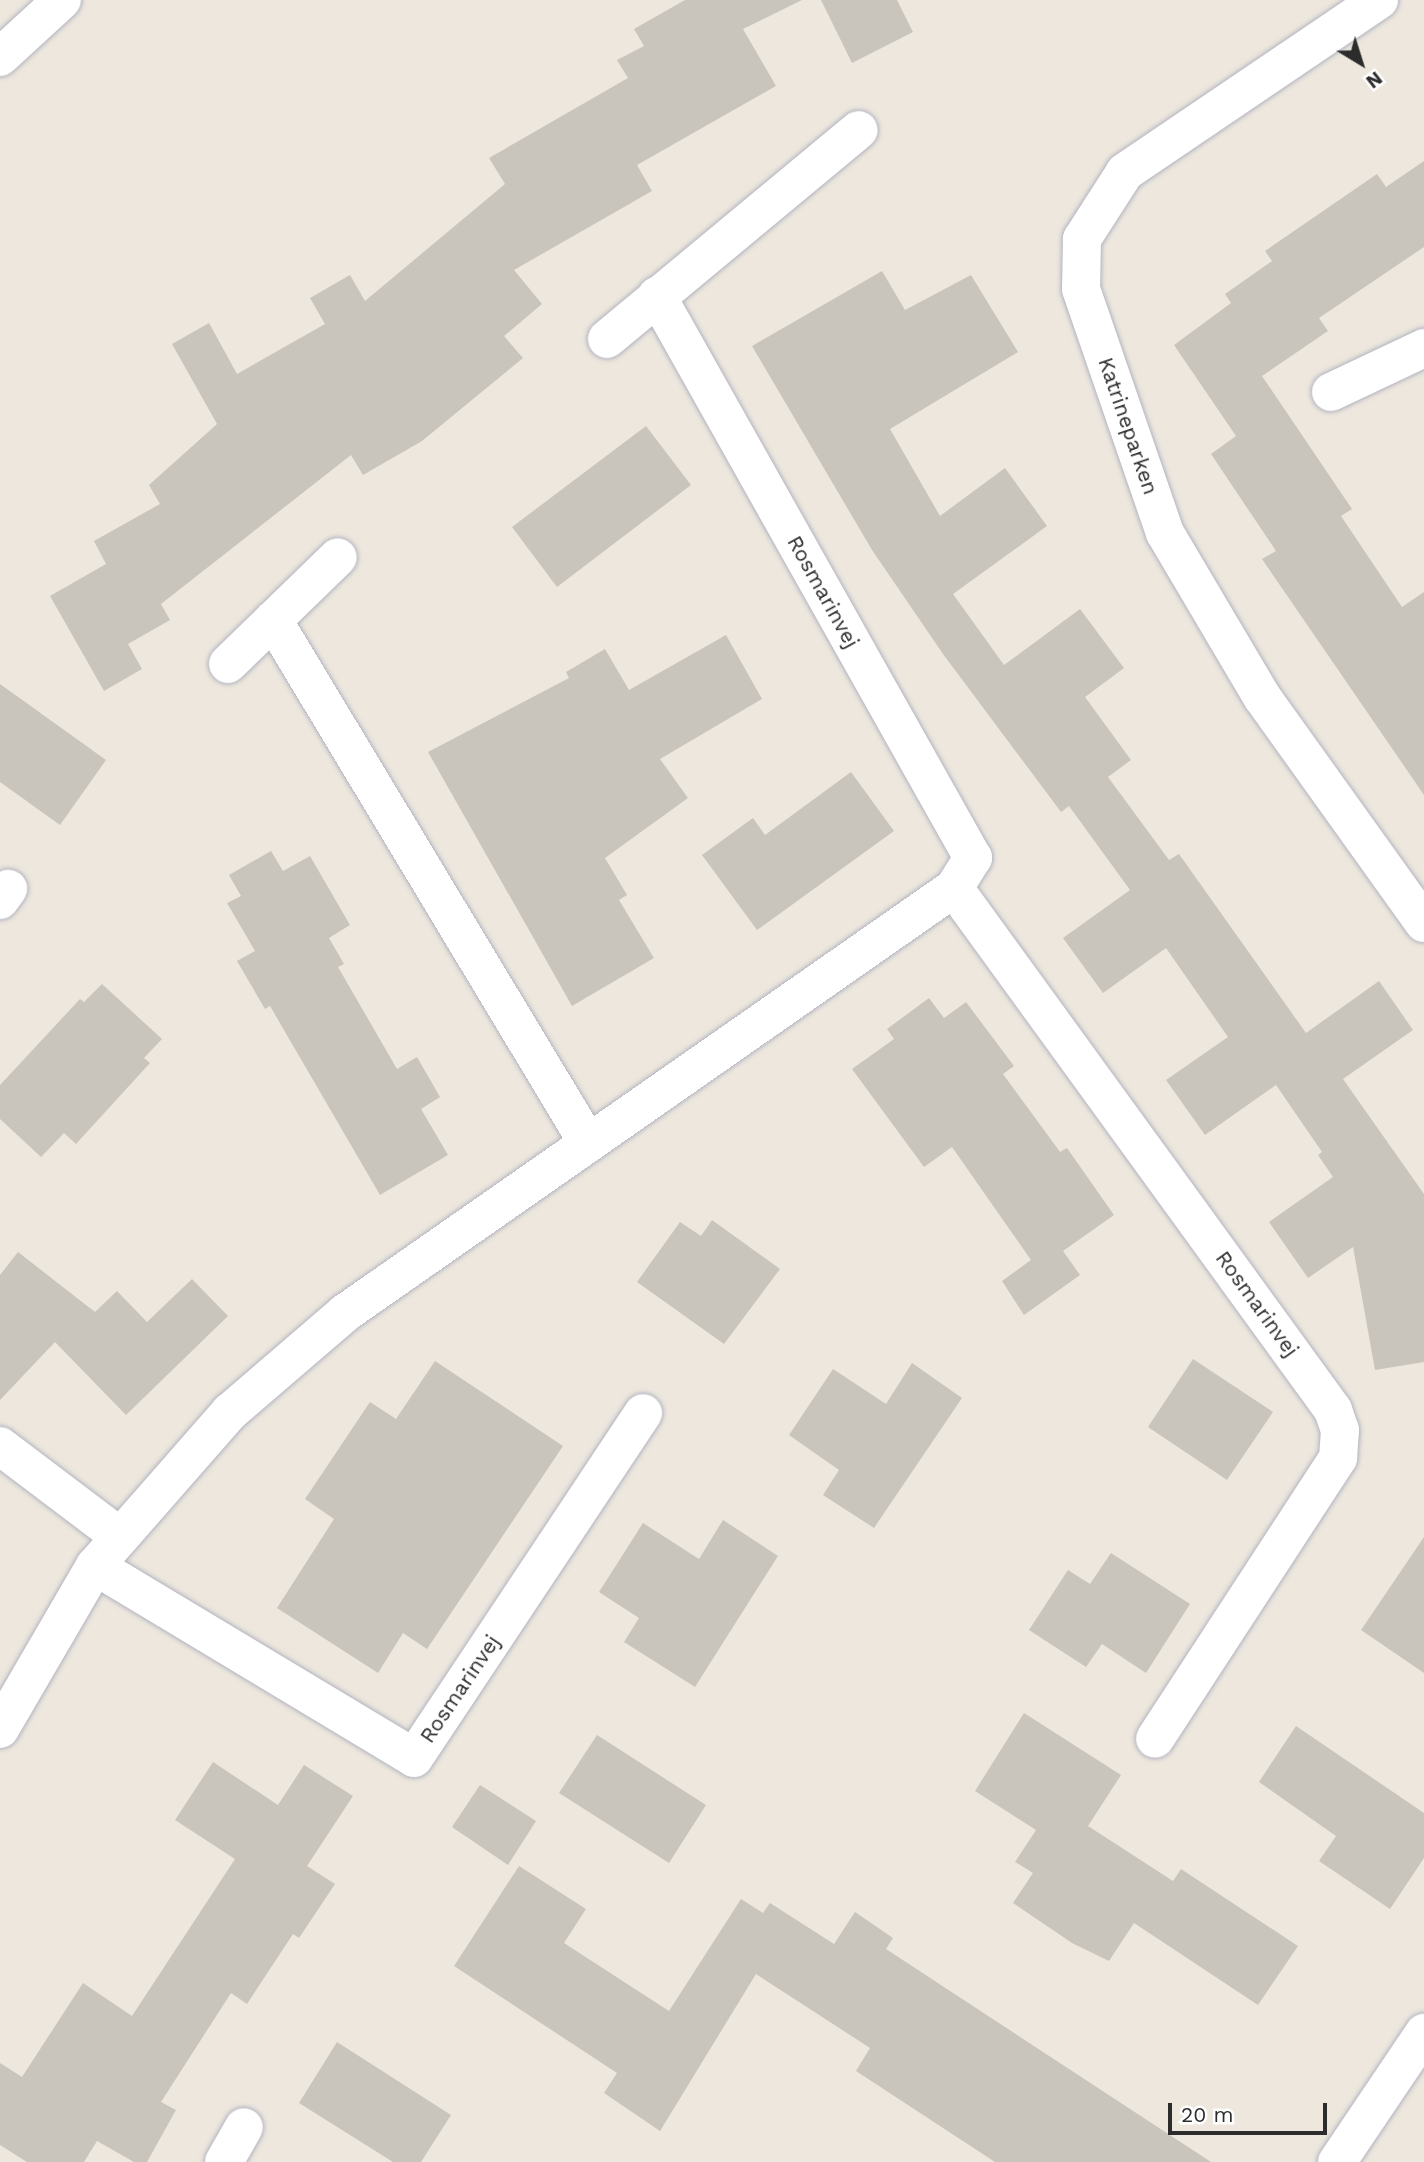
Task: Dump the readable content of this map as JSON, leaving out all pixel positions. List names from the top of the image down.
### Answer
{
  "streets": {
    "street": ["Katrineparken", "Rosmarinvej"]
  },
  "scale_bar": "20 m",
  "north": "bottom right"
}
